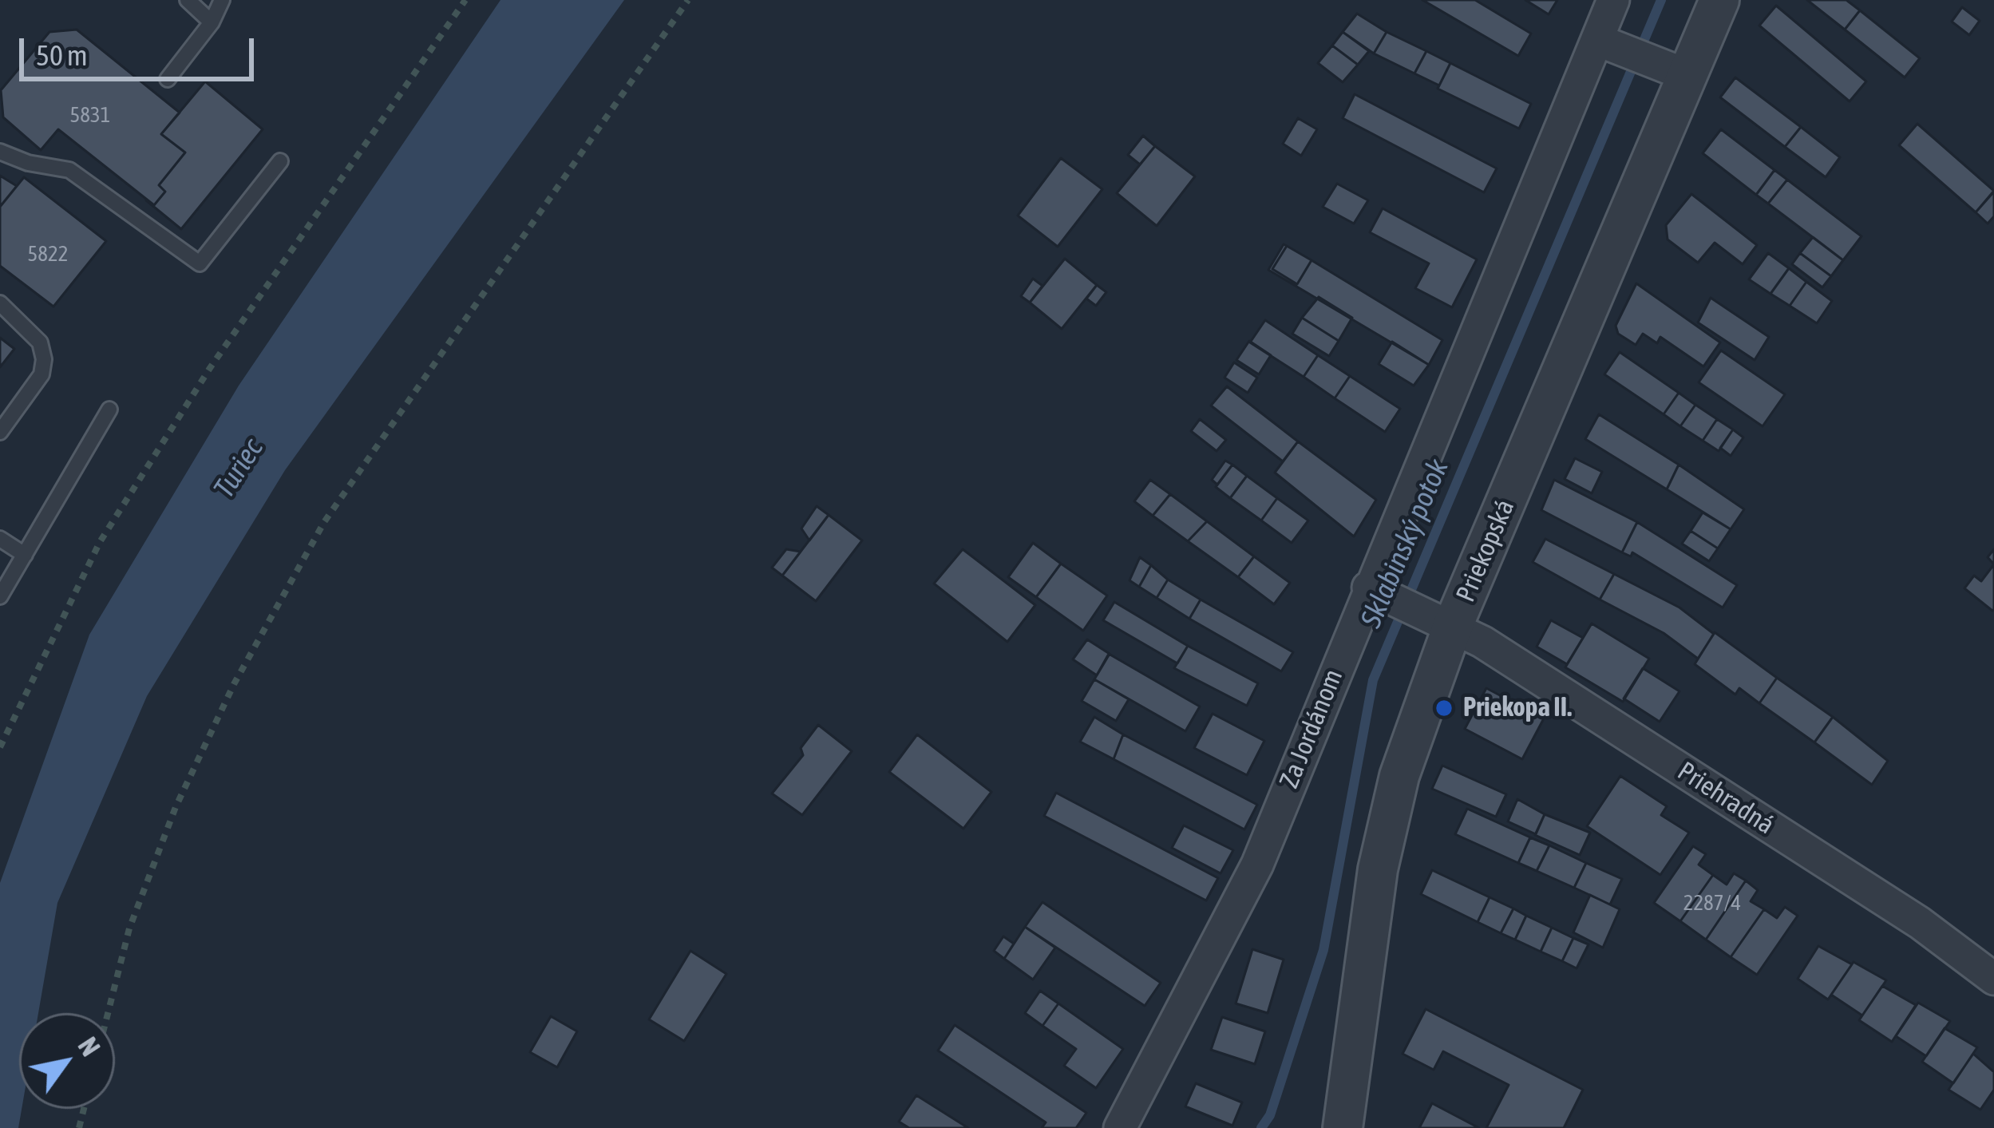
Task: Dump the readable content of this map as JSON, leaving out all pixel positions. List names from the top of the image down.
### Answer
{
  "streets": {
    "street": ["Priekopská", "Za Jordánom", "Priehradná"]
  },
  "crossings": [
    ["Priekopská", "Priehradná"],
    ["Za Jordánom", "Priehradná"]
  ],
  "water": ["Turiec", "Sklabinský potok"],
  "places": ["Priekopa II."],
  "house_numbers": ["5831", "5822", "2287/4"],
  "scale_bar": "50 m",
  "north": "top right"
}
